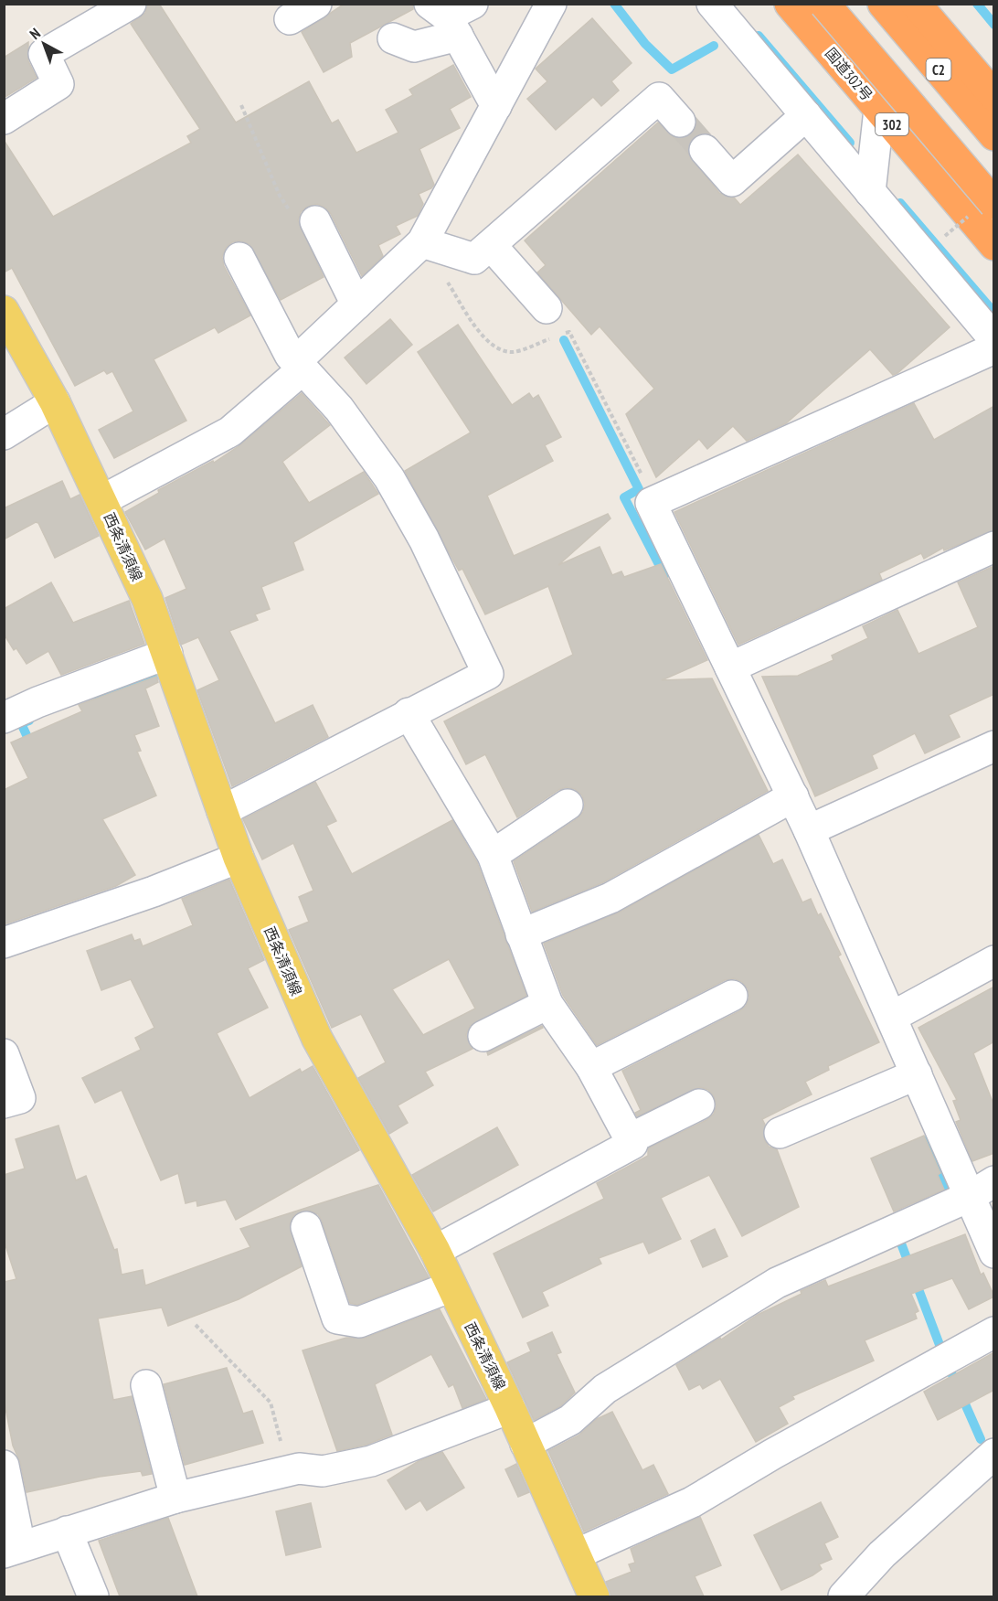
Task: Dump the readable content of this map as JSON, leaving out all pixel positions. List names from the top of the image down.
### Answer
{
  "streets": {
    "highway": ["C2", "国道302号", "302"],
    "main road": ["西条清須線"]
  },
  "north": "top left"
}
